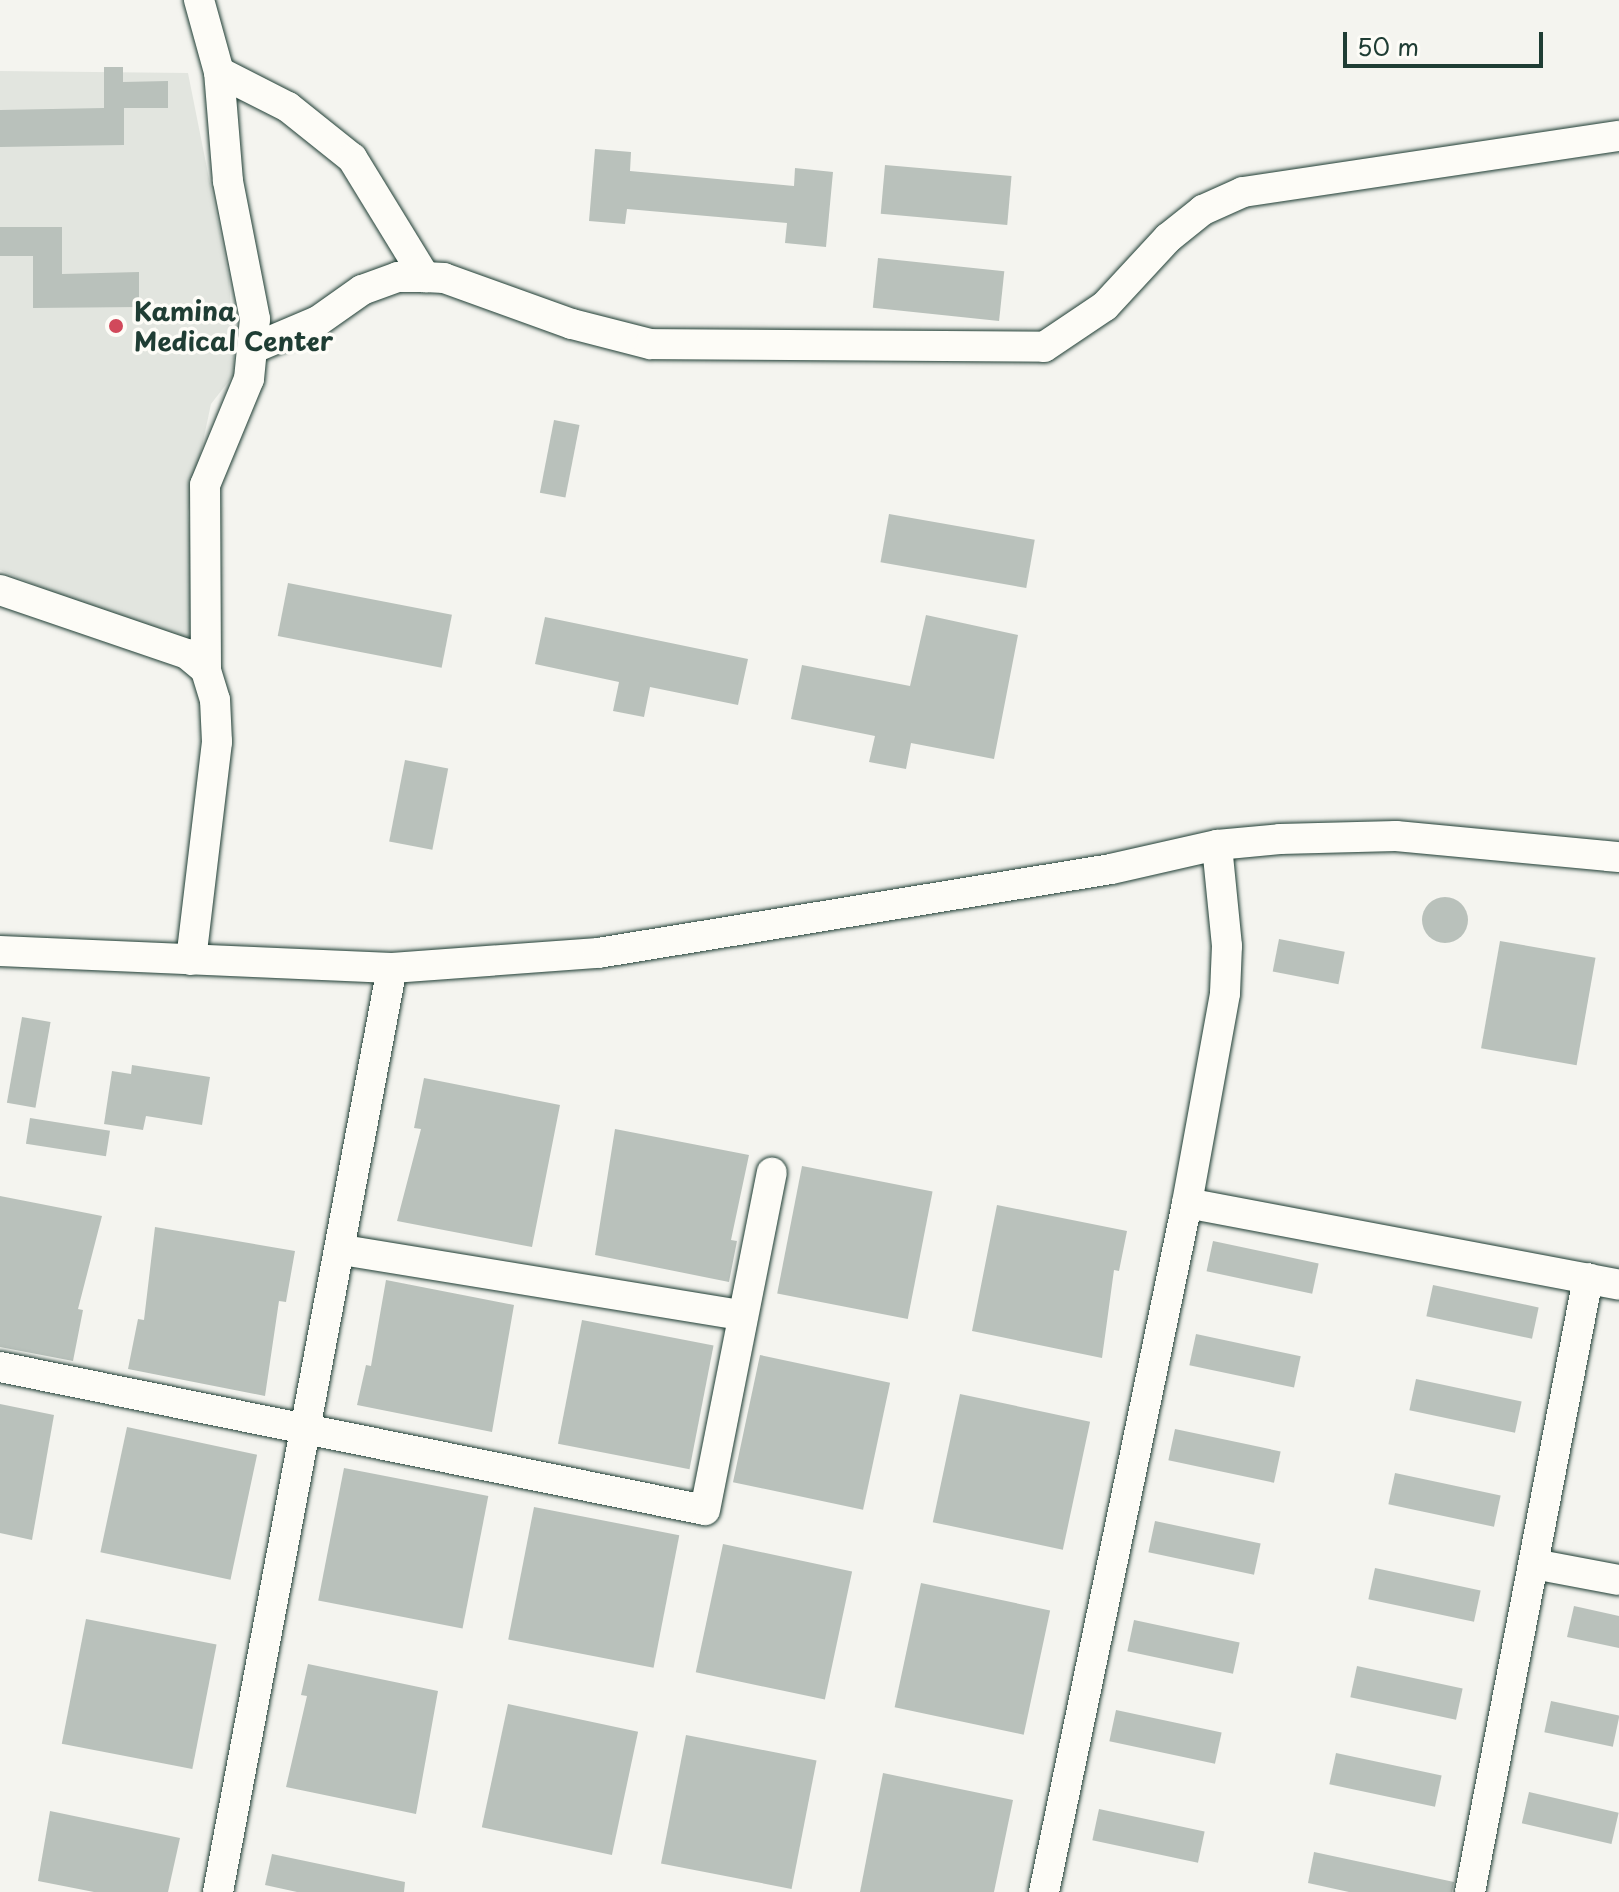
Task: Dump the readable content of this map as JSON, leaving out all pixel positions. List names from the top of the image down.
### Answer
{
  "places": ["Kamina Medical Center"],
  "scale_bar": "50 m"
}
